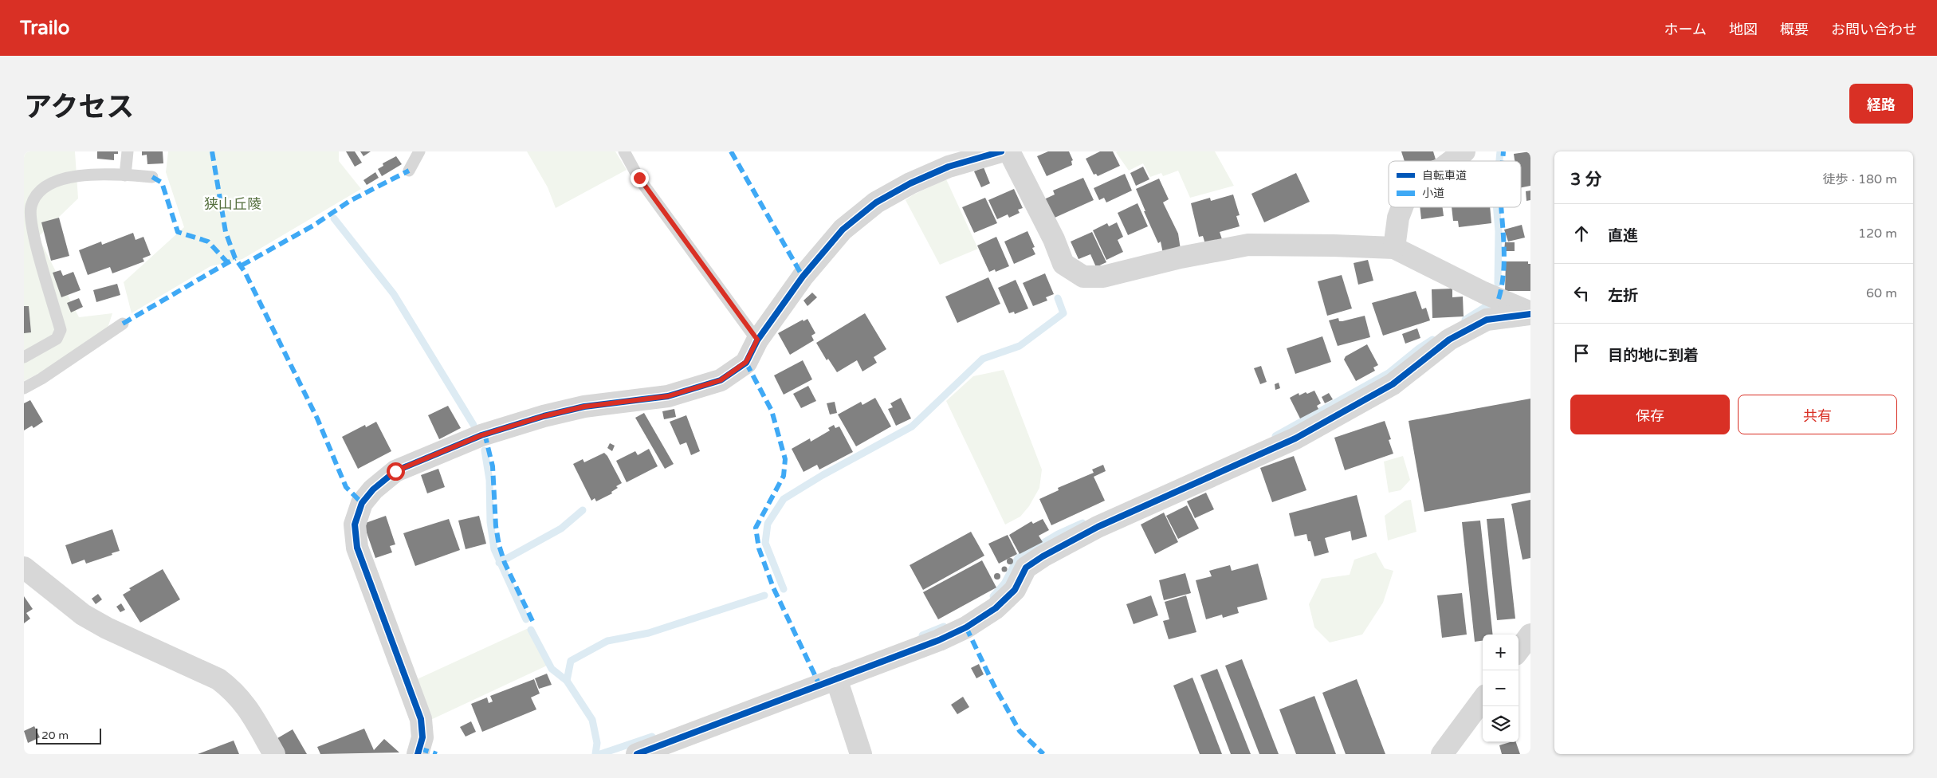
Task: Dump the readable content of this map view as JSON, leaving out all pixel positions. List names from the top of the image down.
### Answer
{
  "parks": ["狭山丘陵"],
  "legend": ["自転車道", "小道"],
  "scale_bar": "20 m",
  "page": {
    "header": "Trailo",
    "nav": [
      "ホーム",
      "地図",
      "概要",
      "お問い合わせ"
    ],
    "title": "アクセス",
    "buttons": [
      "経路",
      ["保存", "共有"]
    ],
    "heading": ["3 分", "徒歩 · 180 m"],
    "list": [
      ["直進", "120 m"],
      ["左折", "60 m"],
      "目的地に到着"
    ],
    "map_buttons": ["+", "−"],
    "scale": "20 m"
  }
}
